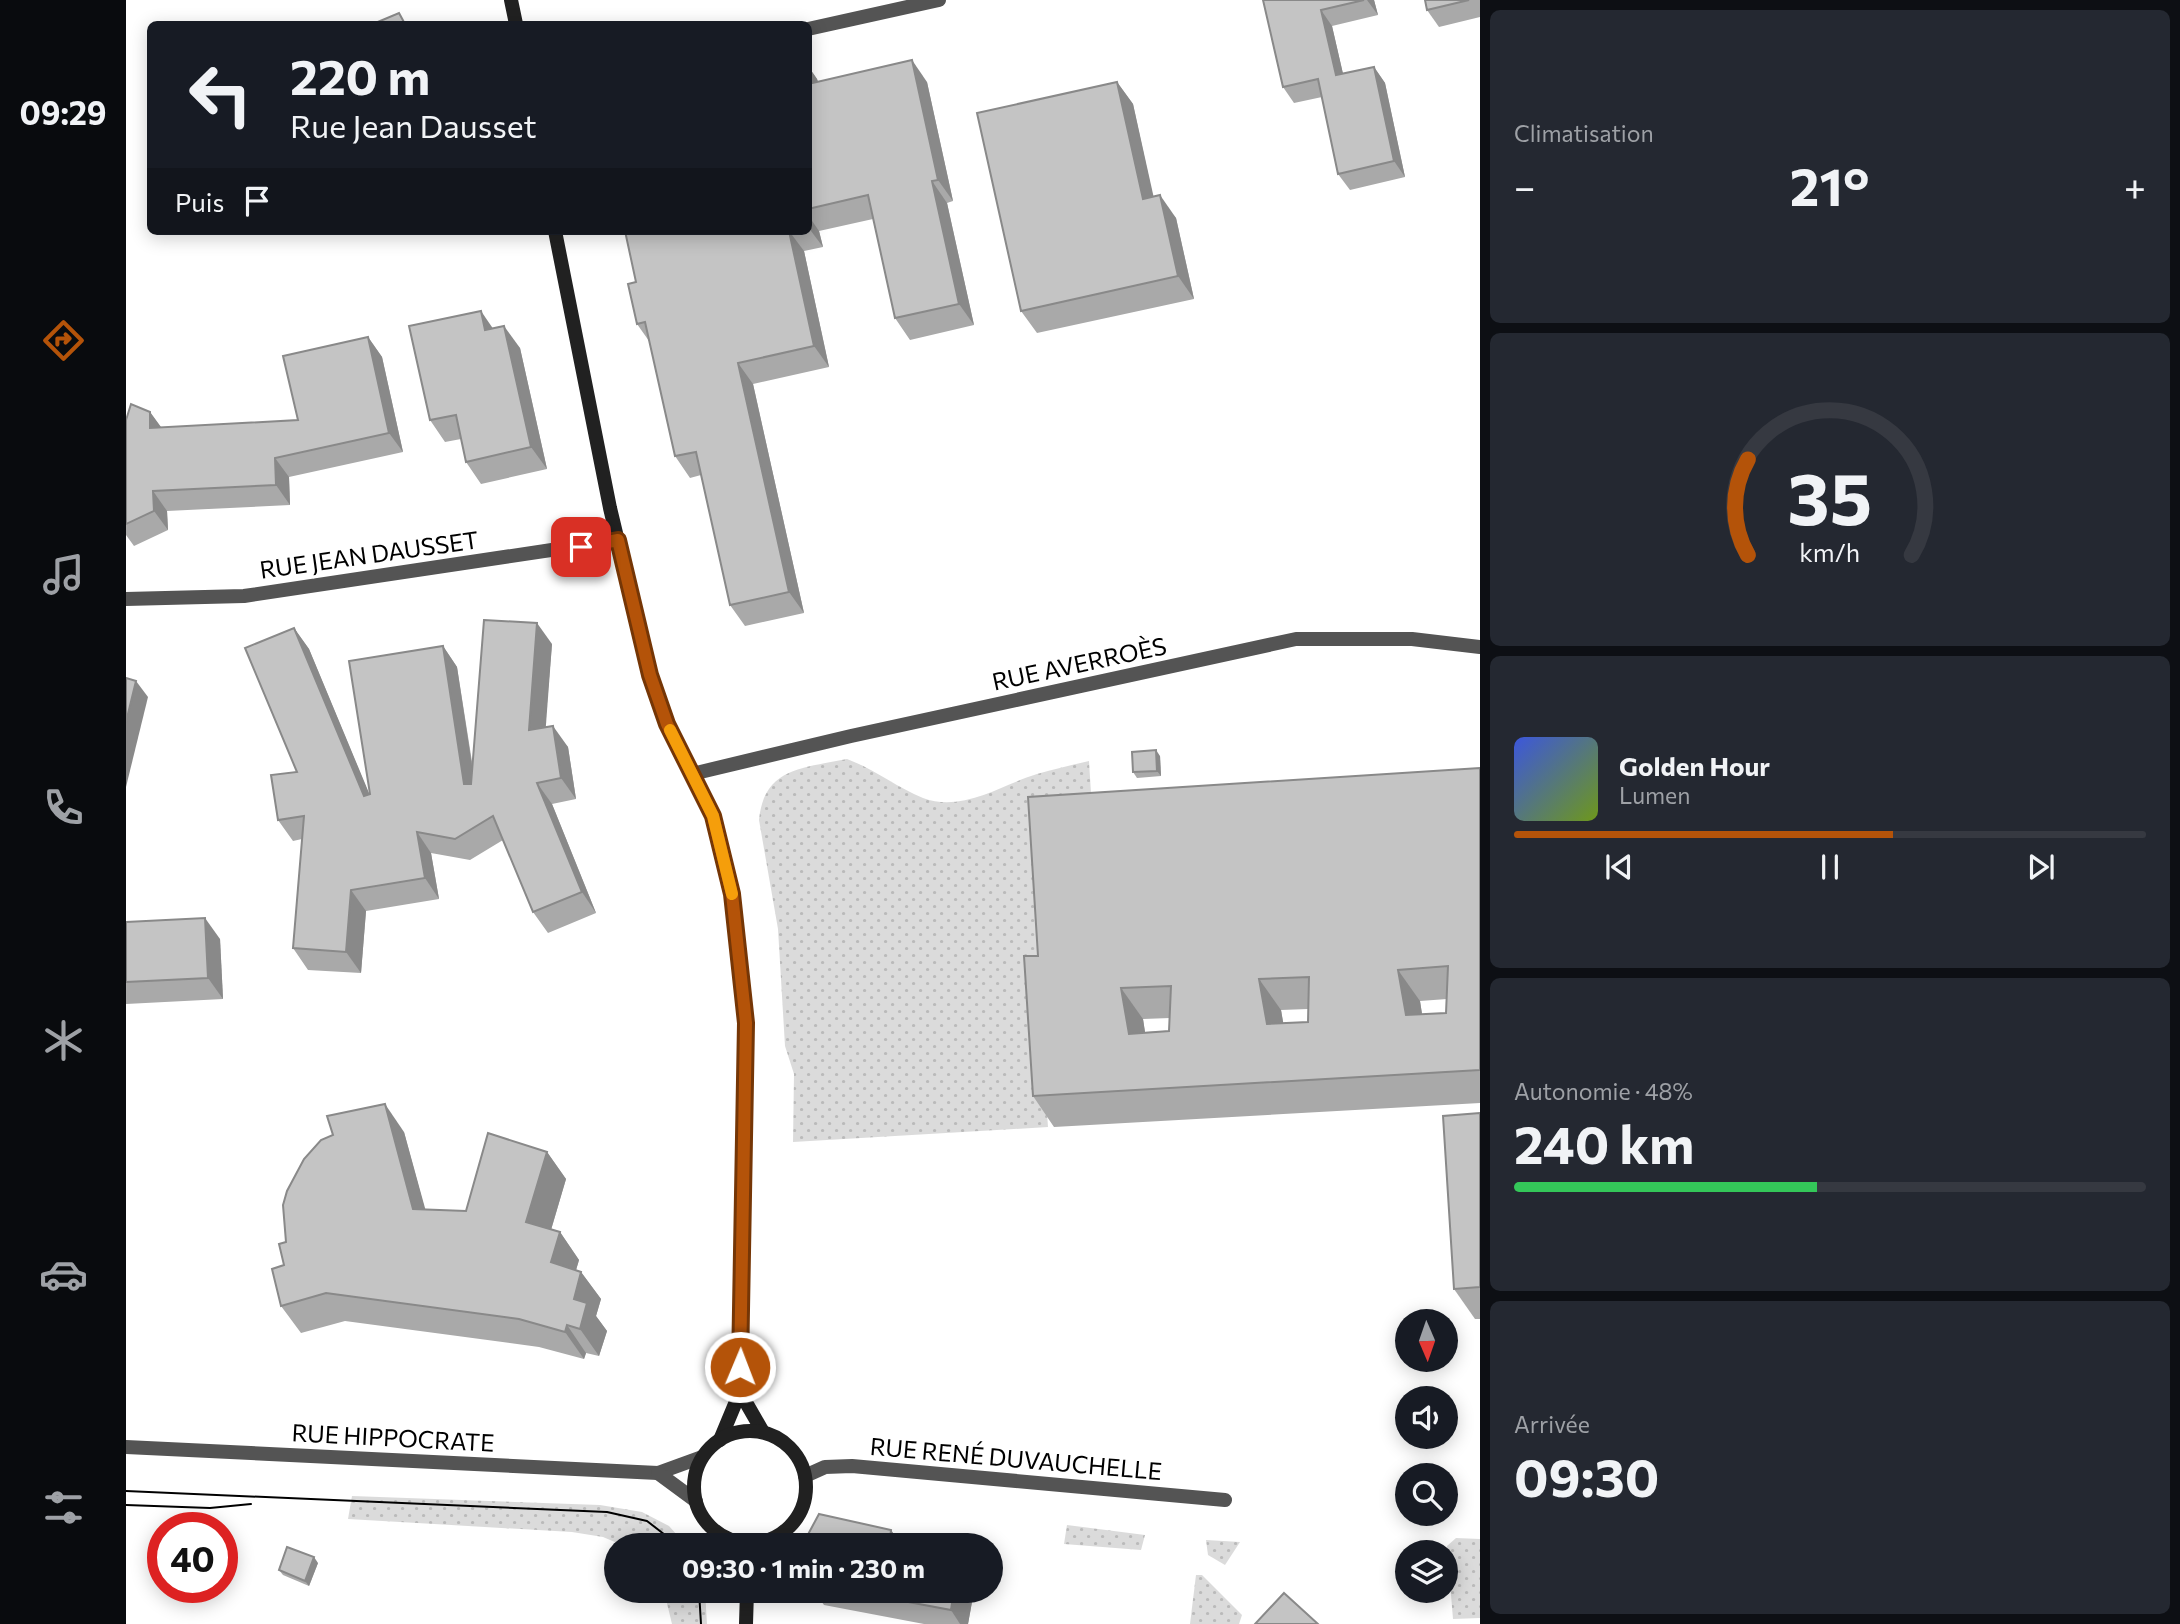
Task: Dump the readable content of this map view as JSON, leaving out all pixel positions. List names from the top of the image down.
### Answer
{
  "streets": {
    "street": [
      "RUE JEAN DAUSSET",
      "RUE AVERROÈS",
      "RUE HIPPOCRATE",
      "RUE RENÉ DUVAUCHELLE"
    ]
  },
  "north": "bottom",
  "page": {
    "tabs": "09:29",
    "tile": [
      "Climatisation",
      ["Autonomie · 48%", "240 km"],
      ["Arrivée", "09:30"]
    ],
    "turn": ["220 m", "Rue Jean Dausset"],
    "heat": ["−", "21°", "+"],
    "then": "Puis",
    "song": ["Golden Hour", "Lumen"],
    "limit": "40",
    "trip": "09:30 · 1 min · 230 m",
    "gauge": ["35", "km/h"]
  }
}
